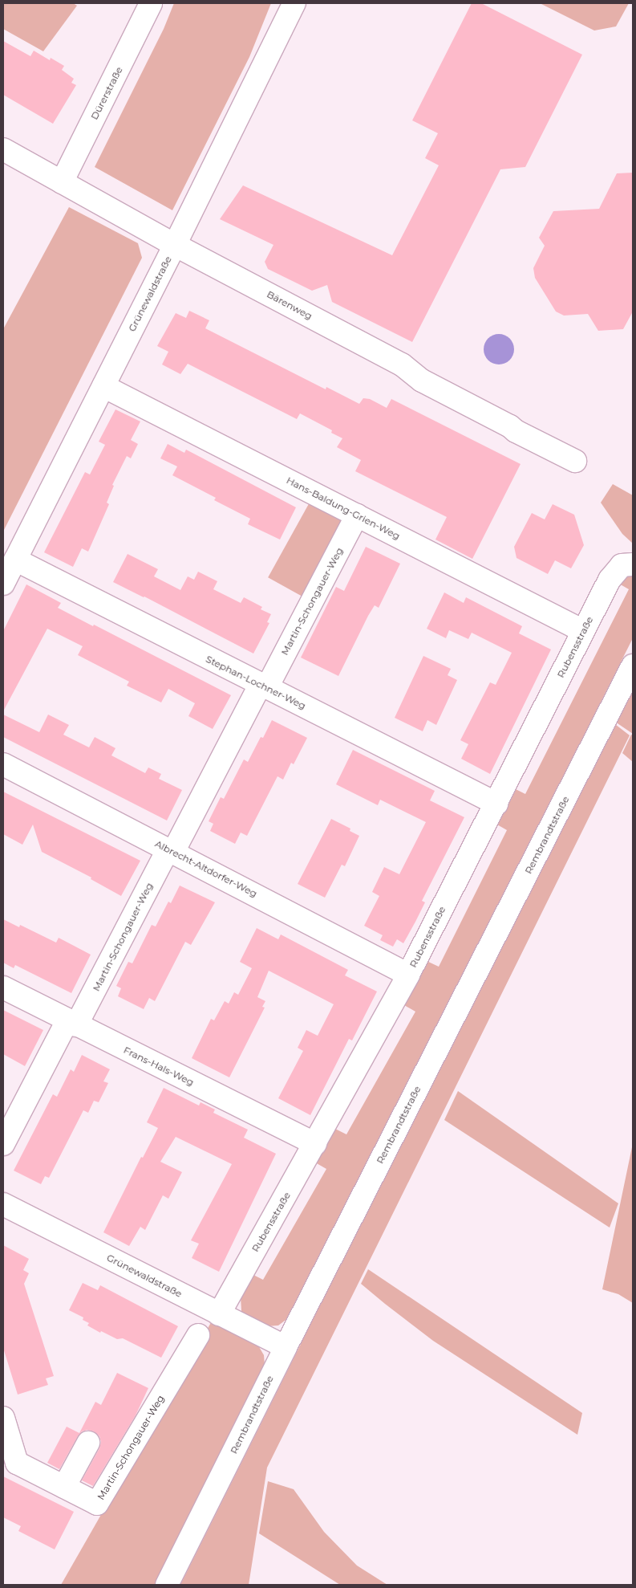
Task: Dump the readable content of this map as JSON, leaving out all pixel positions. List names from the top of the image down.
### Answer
{
  "streets": {
    "street": [
      "Dürerstraße",
      "Grünewaldstraße",
      "Bärenweg",
      "Hans-Baldung-Grien-Weg",
      "Martin-Schongauer-Weg",
      "Rubensstraße",
      "Stephan-Lochner-Weg",
      "Rembrandtstraße",
      "Albrecht-Altdorfer-Weg",
      "Frans-Hals-Weg"
    ]
  },
  "crossings": [
    ["Dürerstraße", "Bärenweg"],
    ["Grünewaldstraße", "Bärenweg"],
    ["Grünewaldstraße", "Hans-Baldung-Grien-Weg"],
    ["Grünewaldstraße", "Rubensstraße"],
    ["Grünewaldstraße", "Stephan-Lochner-Weg"],
    ["Grünewaldstraße", "Rembrandtstraße"],
    ["Hans-Baldung-Grien-Weg", "Martin-Schongauer-Weg"],
    ["Hans-Baldung-Grien-Weg", "Rubensstraße"],
    ["Martin-Schongauer-Weg", "Stephan-Lochner-Weg"],
    ["Martin-Schongauer-Weg", "Albrecht-Altdorfer-Weg"],
    ["Martin-Schongauer-Weg", "Frans-Hals-Weg"],
    ["Rubensstraße", "Stephan-Lochner-Weg"],
    ["Rubensstraße", "Albrecht-Altdorfer-Weg"],
    ["Rubensstraße", "Frans-Hals-Weg"]
  ]
}
